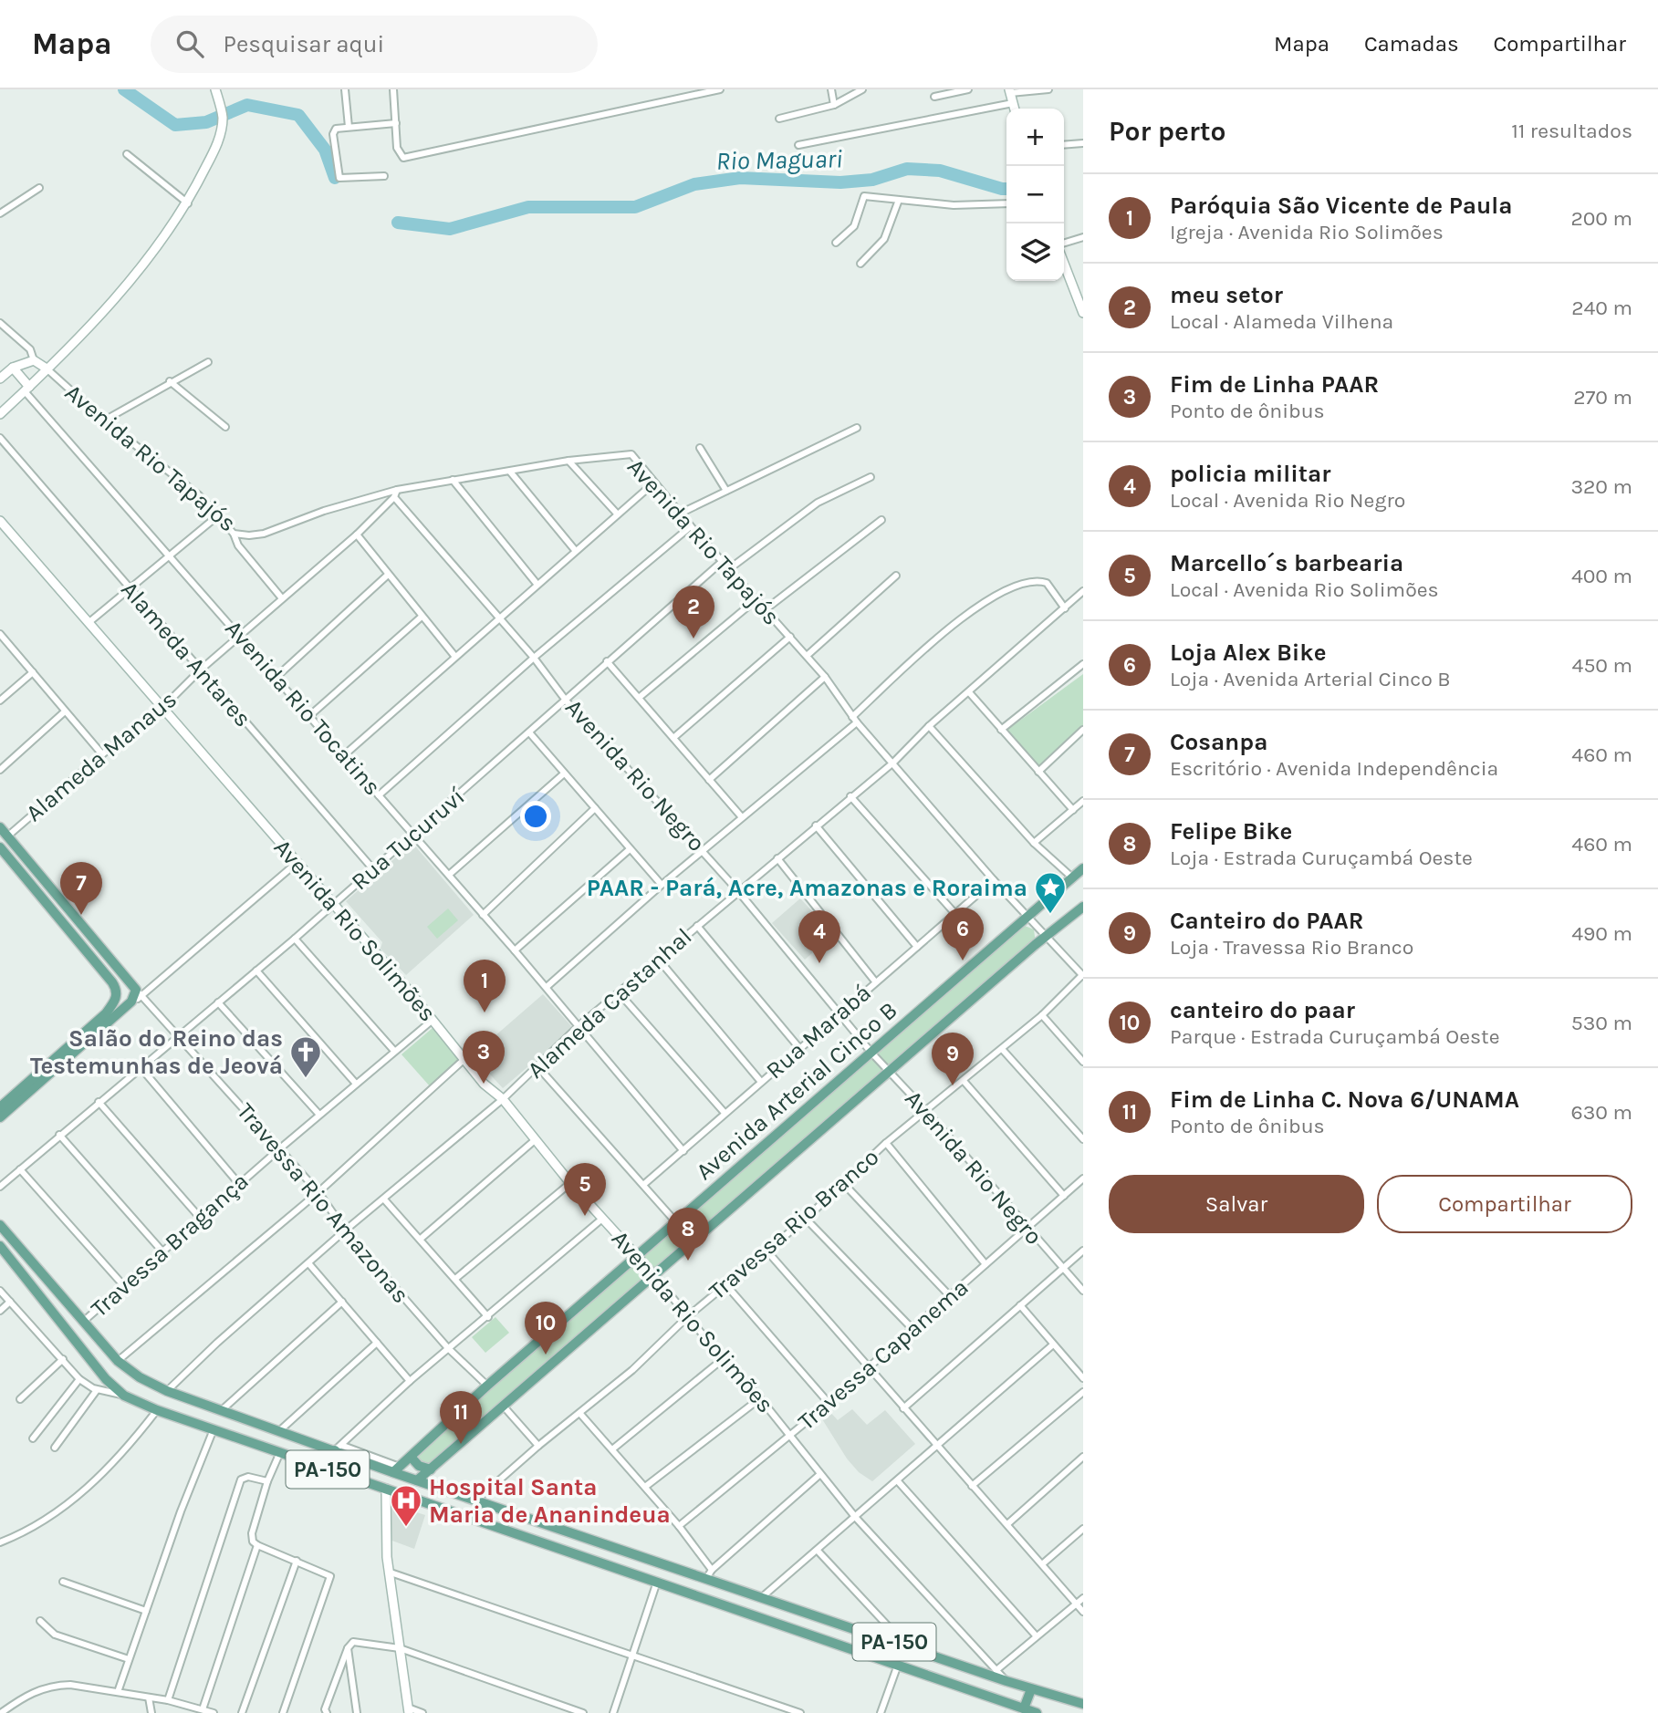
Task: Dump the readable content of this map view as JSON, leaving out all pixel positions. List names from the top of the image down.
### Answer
{
  "streets": {
    "main road": ["Avenida Rio Solimões", "Avenida Arterial Cinco B", "PA-150"],
    "street": [
      "Avenida Rio Tapajós",
      "Alameda Antares",
      "Avenida Rio Tocatins",
      "Alameda Manaus",
      "Avenida Rio Negro",
      "Rua Tucuruví",
      "Alameda Castanhal",
      "Rua Marabá",
      "Travessa Rio Amazonas",
      "Travessa Rio Branco",
      "Travessa Bragança",
      "Travessa Capanema"
    ]
  },
  "crossings": [
    ["Avenida Rio Tapajós", "Rua Tucuruví"],
    ["Avenida Rio Tapajós", "Alameda Castanhal"],
    ["Avenida Rio Tapajós", "Rua Marabá"],
    ["Avenida Rio Tapajós", "Avenida Arterial Cinco B"],
    ["Avenida Rio Tapajós", "Travessa Rio Branco"],
    ["Alameda Antares", "Alameda Manaus"],
    ["Alameda Antares", "Rua Tucuruví"],
    ["Avenida Rio Tocatins", "Alameda Manaus"],
    ["Avenida Rio Tocatins", "Rua Tucuruví"],
    ["Avenida Rio Tocatins", "Alameda Castanhal"],
    ["Avenida Rio Tocatins", "Rua Marabá"],
    ["Alameda Manaus", "Avenida Rio Negro"],
    ["Alameda Manaus", "Avenida Rio Solimões"],
    ["Avenida Rio Negro", "Rua Tucuruví"],
    ["Avenida Rio Negro", "Alameda Castanhal"],
    ["Avenida Rio Negro", "Rua Marabá"],
    ["Avenida Rio Negro", "Avenida Arterial Cinco B"],
    ["Avenida Rio Negro", "Travessa Rio Branco"],
    ["Avenida Rio Negro", "Travessa Capanema"],
    ["Rua Tucuruví", "Avenida Rio Solimões"],
    ["Rua Tucuruví", "Travessa Rio Amazonas"],
    ["Avenida Rio Solimões", "Alameda Castanhal"],
    ["Avenida Rio Solimões", "Avenida Arterial Cinco B"],
    ["Avenida Rio Solimões", "Travessa Rio Branco"],
    ["Avenida Rio Solimões", "Travessa Bragança"],
    ["Avenida Rio Solimões", "Travessa Capanema"],
    ["Avenida Rio Solimões", "PA-150"],
    ["Alameda Castanhal", "Travessa Rio Amazonas"],
    ["Alameda Castanhal", "PA-150"],
    ["Avenida Arterial Cinco B", "Travessa Rio Amazonas"],
    ["Avenida Arterial Cinco B", "PA-150"],
    ["Travessa Rio Amazonas", "Travessa Bragança"],
    ["Travessa Rio Branco", "PA-150"],
    ["Travessa Bragança", "PA-150"]
  ],
  "water": ["Rio Maguari"],
  "places": {
    "place": ["PAAR - Pará, Acre, Amazonas e Roraima"],
    "church": ["Salão do Reino das Testemunhas de Jeová"],
    "hospital": ["Hospital Santa Maria de Ananindeua"]
  },
  "page": {
    "header": "Mapa",
    "search": "Pesquisar aqui",
    "nav": ["Mapa", "Camadas", "Compartilhar"],
    "heading": ["Por perto", "11 resultados"],
    "map_buttons": ["+", "−"],
    "list": [
      {
        "mark": "1",
        "name": "Paróquia São Vicente de Paula",
        "note": "Igreja · Avenida Rio Solimões",
        "value": "200 m"
      },
      {
        "mark": "2",
        "name": "meu setor",
        "note": "Local · Alameda Vilhena",
        "value": "240 m"
      },
      {
        "mark": "3",
        "name": "Fim de Linha PAAR",
        "note": "Ponto de ônibus",
        "value": "270 m"
      },
      {
        "mark": "4",
        "name": "policia militar",
        "note": "Local · Avenida Rio Negro",
        "value": "320 m"
      },
      {
        "mark": "5",
        "name": "Marcello´s barbearia",
        "note": "Local · Avenida Rio Solimões",
        "value": "400 m"
      },
      {
        "mark": "6",
        "name": "Loja Alex Bike",
        "note": "Loja · Avenida Arterial Cinco B",
        "value": "450 m"
      },
      {
        "mark": "7",
        "name": "Cosanpa",
        "note": "Escritório · Avenida Independência",
        "value": "460 m"
      },
      {
        "mark": "8",
        "name": "Felipe Bike",
        "note": "Loja · Estrada Curuçambá Oeste",
        "value": "460 m"
      },
      {
        "mark": "9",
        "name": "Canteiro do PAAR",
        "note": "Loja · Travessa Rio Branco",
        "value": "490 m"
      },
      {
        "mark": "10",
        "name": "canteiro do paar",
        "note": "Parque · Estrada Curuçambá Oeste",
        "value": "530 m"
      },
      {
        "mark": "11",
        "name": "Fim de Linha C. Nova 6/UNAMA",
        "note": "Ponto de ônibus",
        "value": "630 m"
      }
    ],
    "pins": [
      "2",
      "7",
      "6",
      "4",
      "1",
      "3",
      "9",
      "5",
      "8",
      "10",
      "11"
    ],
    "buttons": ["Salvar", "Compartilhar"]
  }
}
